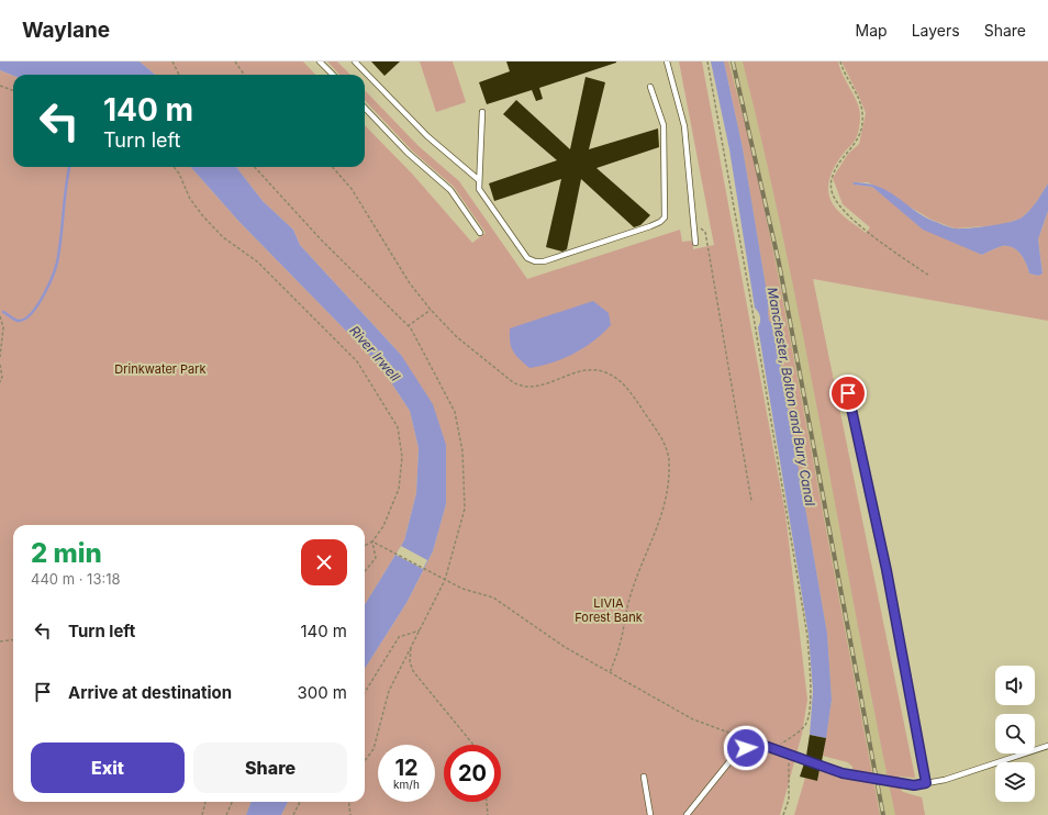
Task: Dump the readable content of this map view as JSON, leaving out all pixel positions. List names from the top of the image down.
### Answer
{
  "water": ["River Irwell", "Manchester, Bolton and Bury Canal"],
  "parks": ["Drinkwater Park", "LIVIA Forest Bank"],
  "page": {
    "header": "Waylane",
    "nav": ["Map", "Layers", "Share"],
    "turn": ["140 m", "Turn left"],
    "heading": ["2 min", "440 m · 13:18"],
    "list": [
      {
        "name": "Turn left",
        "value": "140 m"
      },
      {
        "name": "Arrive at destination",
        "value": "300 m"
      }
    ],
    "buttons": ["Exit", "Share"],
    "speed": "12 km/h",
    "limit": "20"
  }
}
